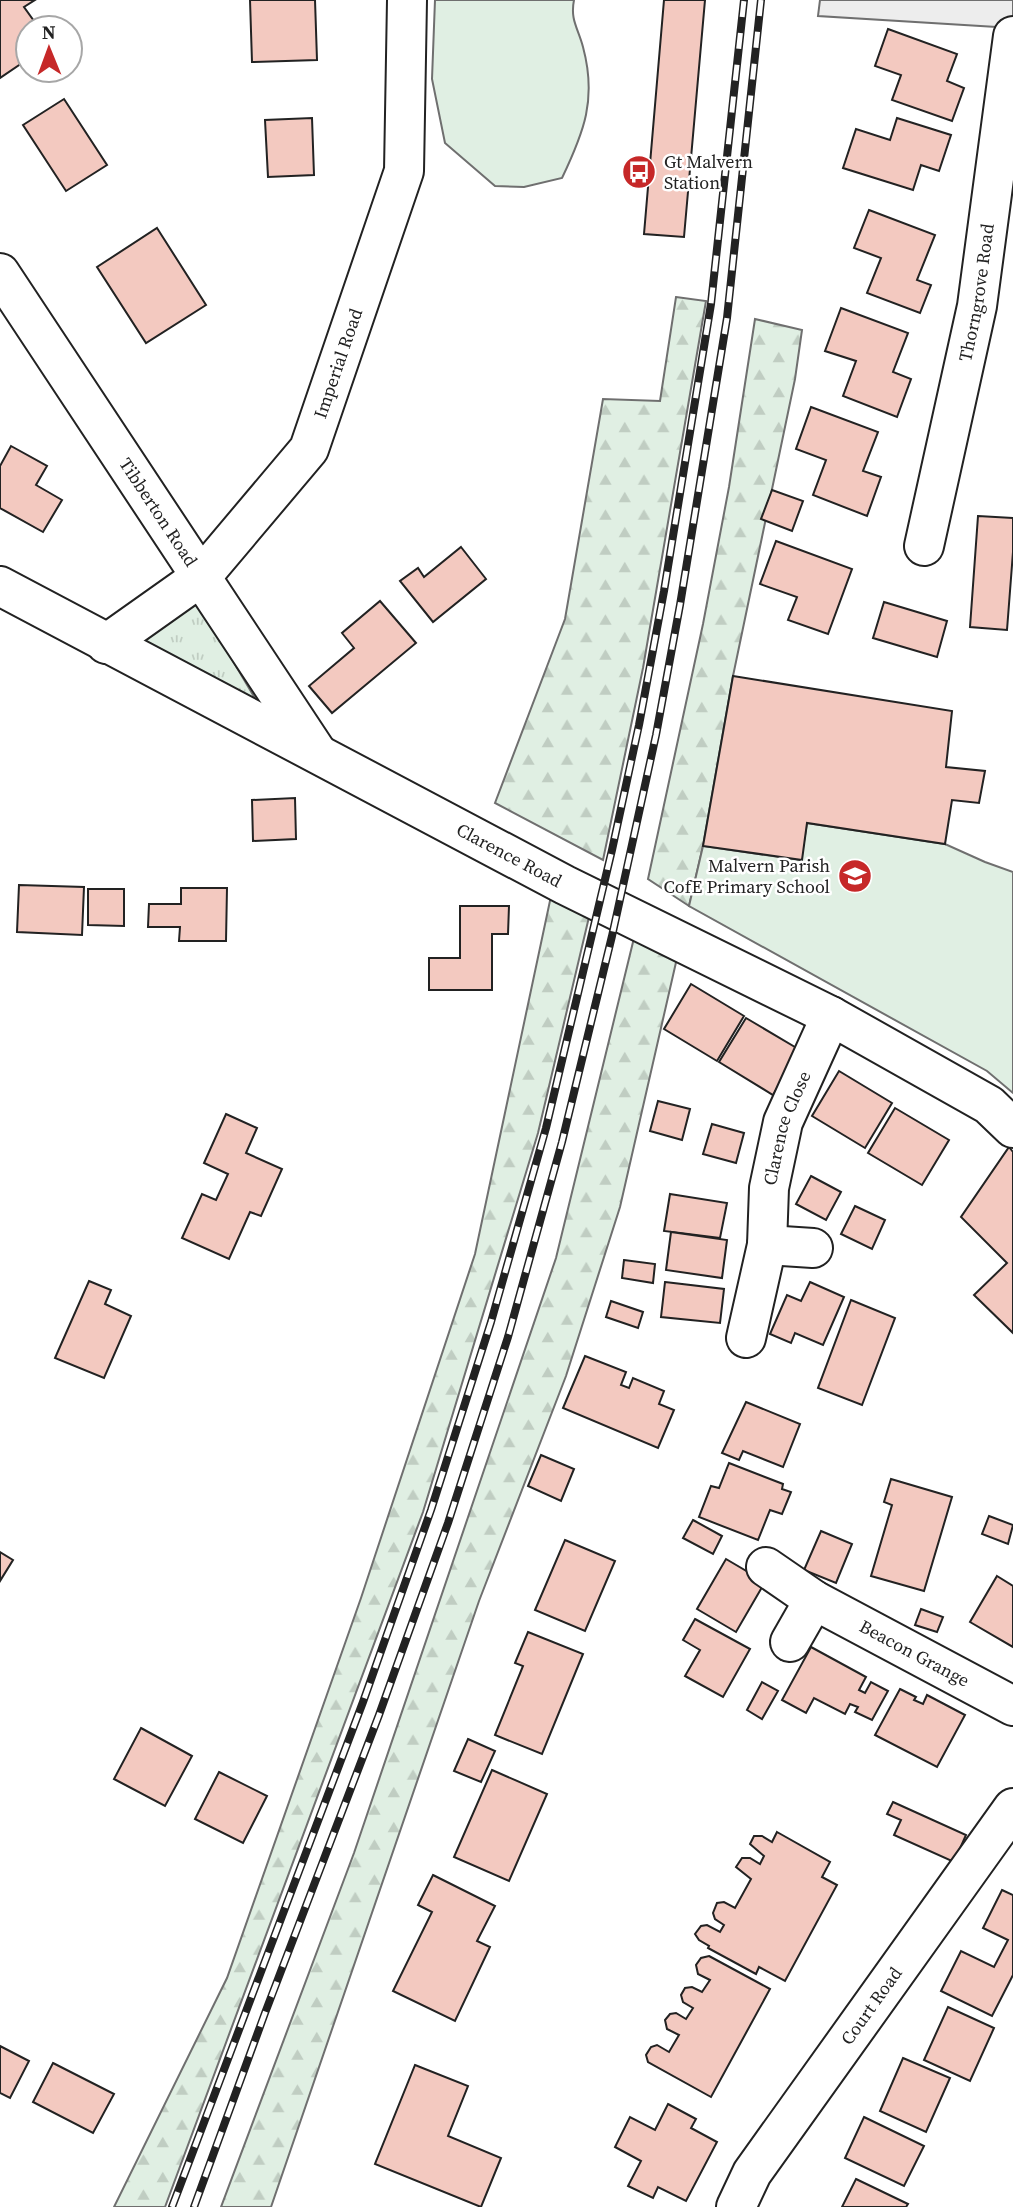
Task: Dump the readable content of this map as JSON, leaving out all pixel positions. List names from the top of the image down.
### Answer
{
  "streets": {
    "street": [
      "Thorngrove Road",
      "Imperial Road",
      "Tibberton Road",
      "Clarence Road",
      "Clarence Close",
      "Beacon Grange",
      "Court Road"
    ]
  },
  "crossings": [
    ["Imperial Road", "Tibberton Road"],
    ["Imperial Road", "Clarence Road"],
    ["Tibberton Road", "Clarence Road"],
    ["Clarence Road", "Clarence Close"]
  ],
  "places": {
    "bus stop": ["Gt Malvern Station"],
    "school or university": ["Malvern Parish CofE Primary School"]
  },
  "north": "top"
}
